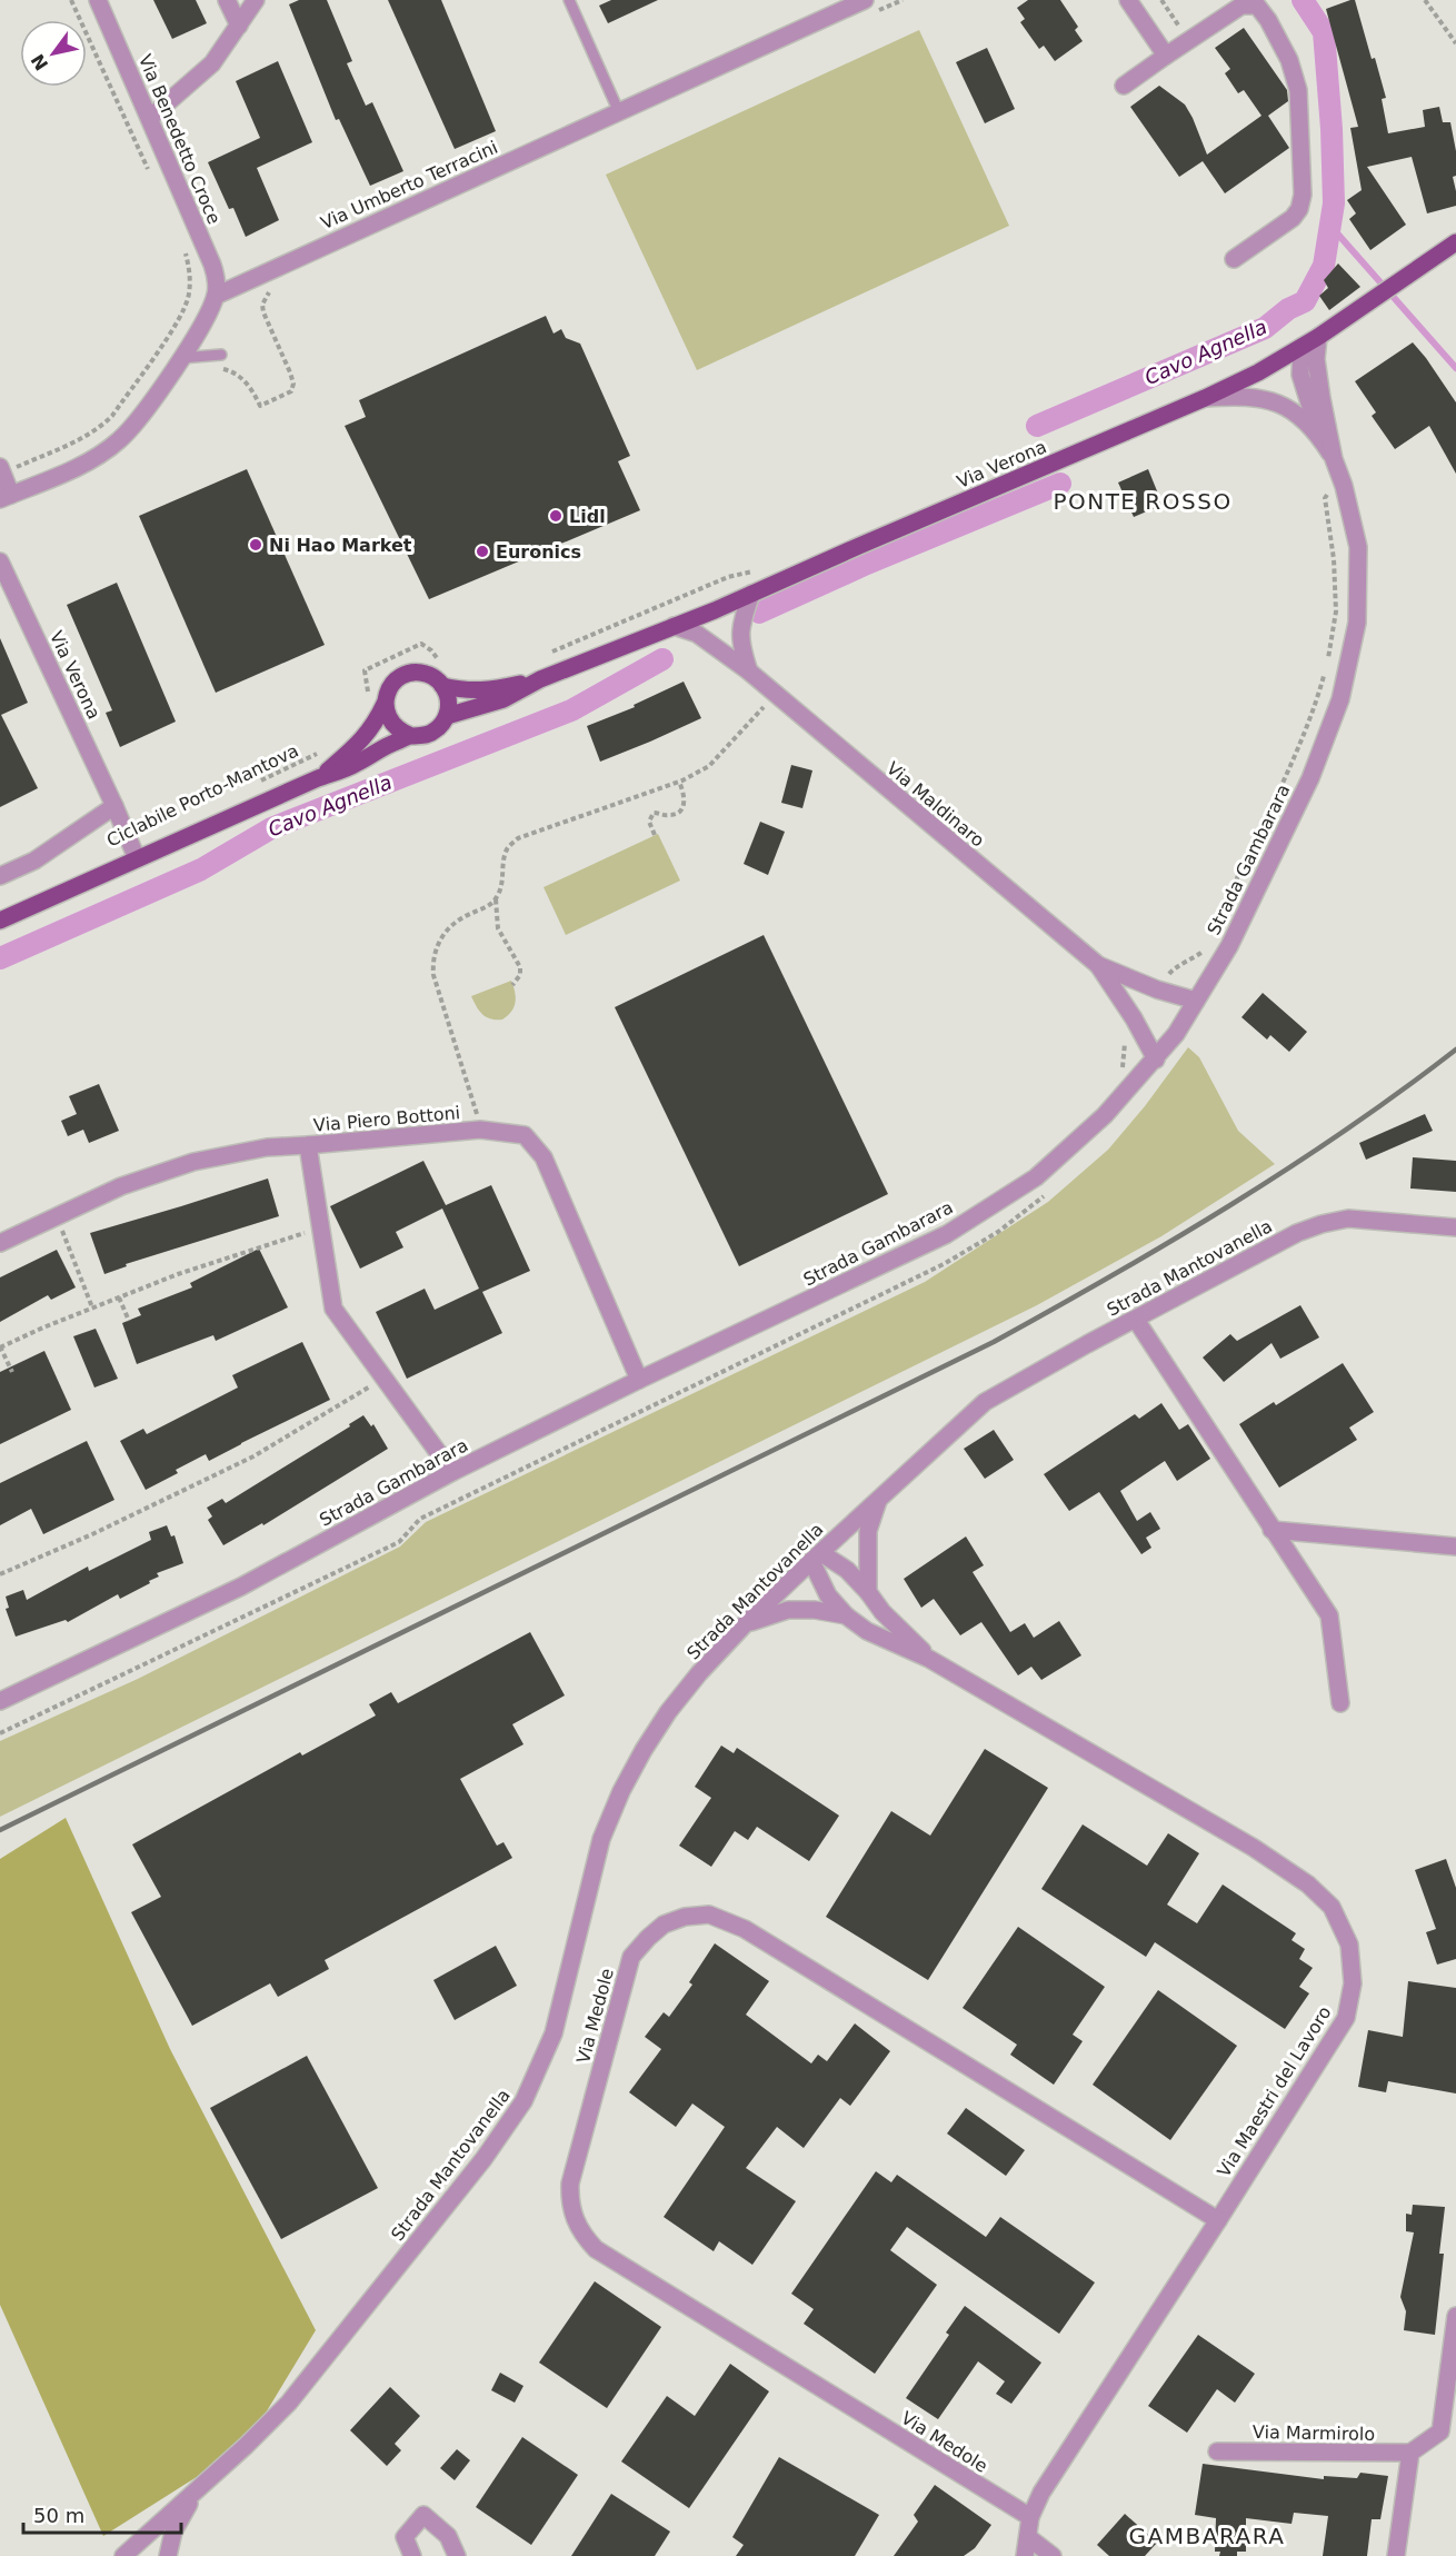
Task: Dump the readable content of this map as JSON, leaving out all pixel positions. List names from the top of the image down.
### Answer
{
  "streets": {
    "main road": ["Via Verona"],
    "street": [
      "Via Benedetto Croce",
      "Via Umberto Terracini",
      "Via Maldinaro",
      "Strada Gambarara",
      "Via Piero Bottoni",
      "Strada Mantovanella",
      "Via Medole",
      "Via Maestri del Lavoro",
      "Via Marmirolo"
    ],
    "path": ["Ciclabile Porto-Mantova"]
  },
  "crossings": [
    ["Via Benedetto Croce", "Via Umberto Terracini"],
    ["Via Verona", "Via Maldinaro"],
    ["Via Verona", "Strada Gambarara"],
    ["Via Maldinaro", "Strada Gambarara"],
    ["Strada Gambarara", "Via Piero Bottoni"],
    ["Via Medole", "Via Maestri del Lavoro"]
  ],
  "districts": ["PONTE ROSSO", "GAMBARARA"],
  "water": ["Cavo Agnella"],
  "places": ["Lidl", "Ni Hao Market", "Euronics"],
  "scale_bar": "50 m",
  "north": "bottom left"
}
